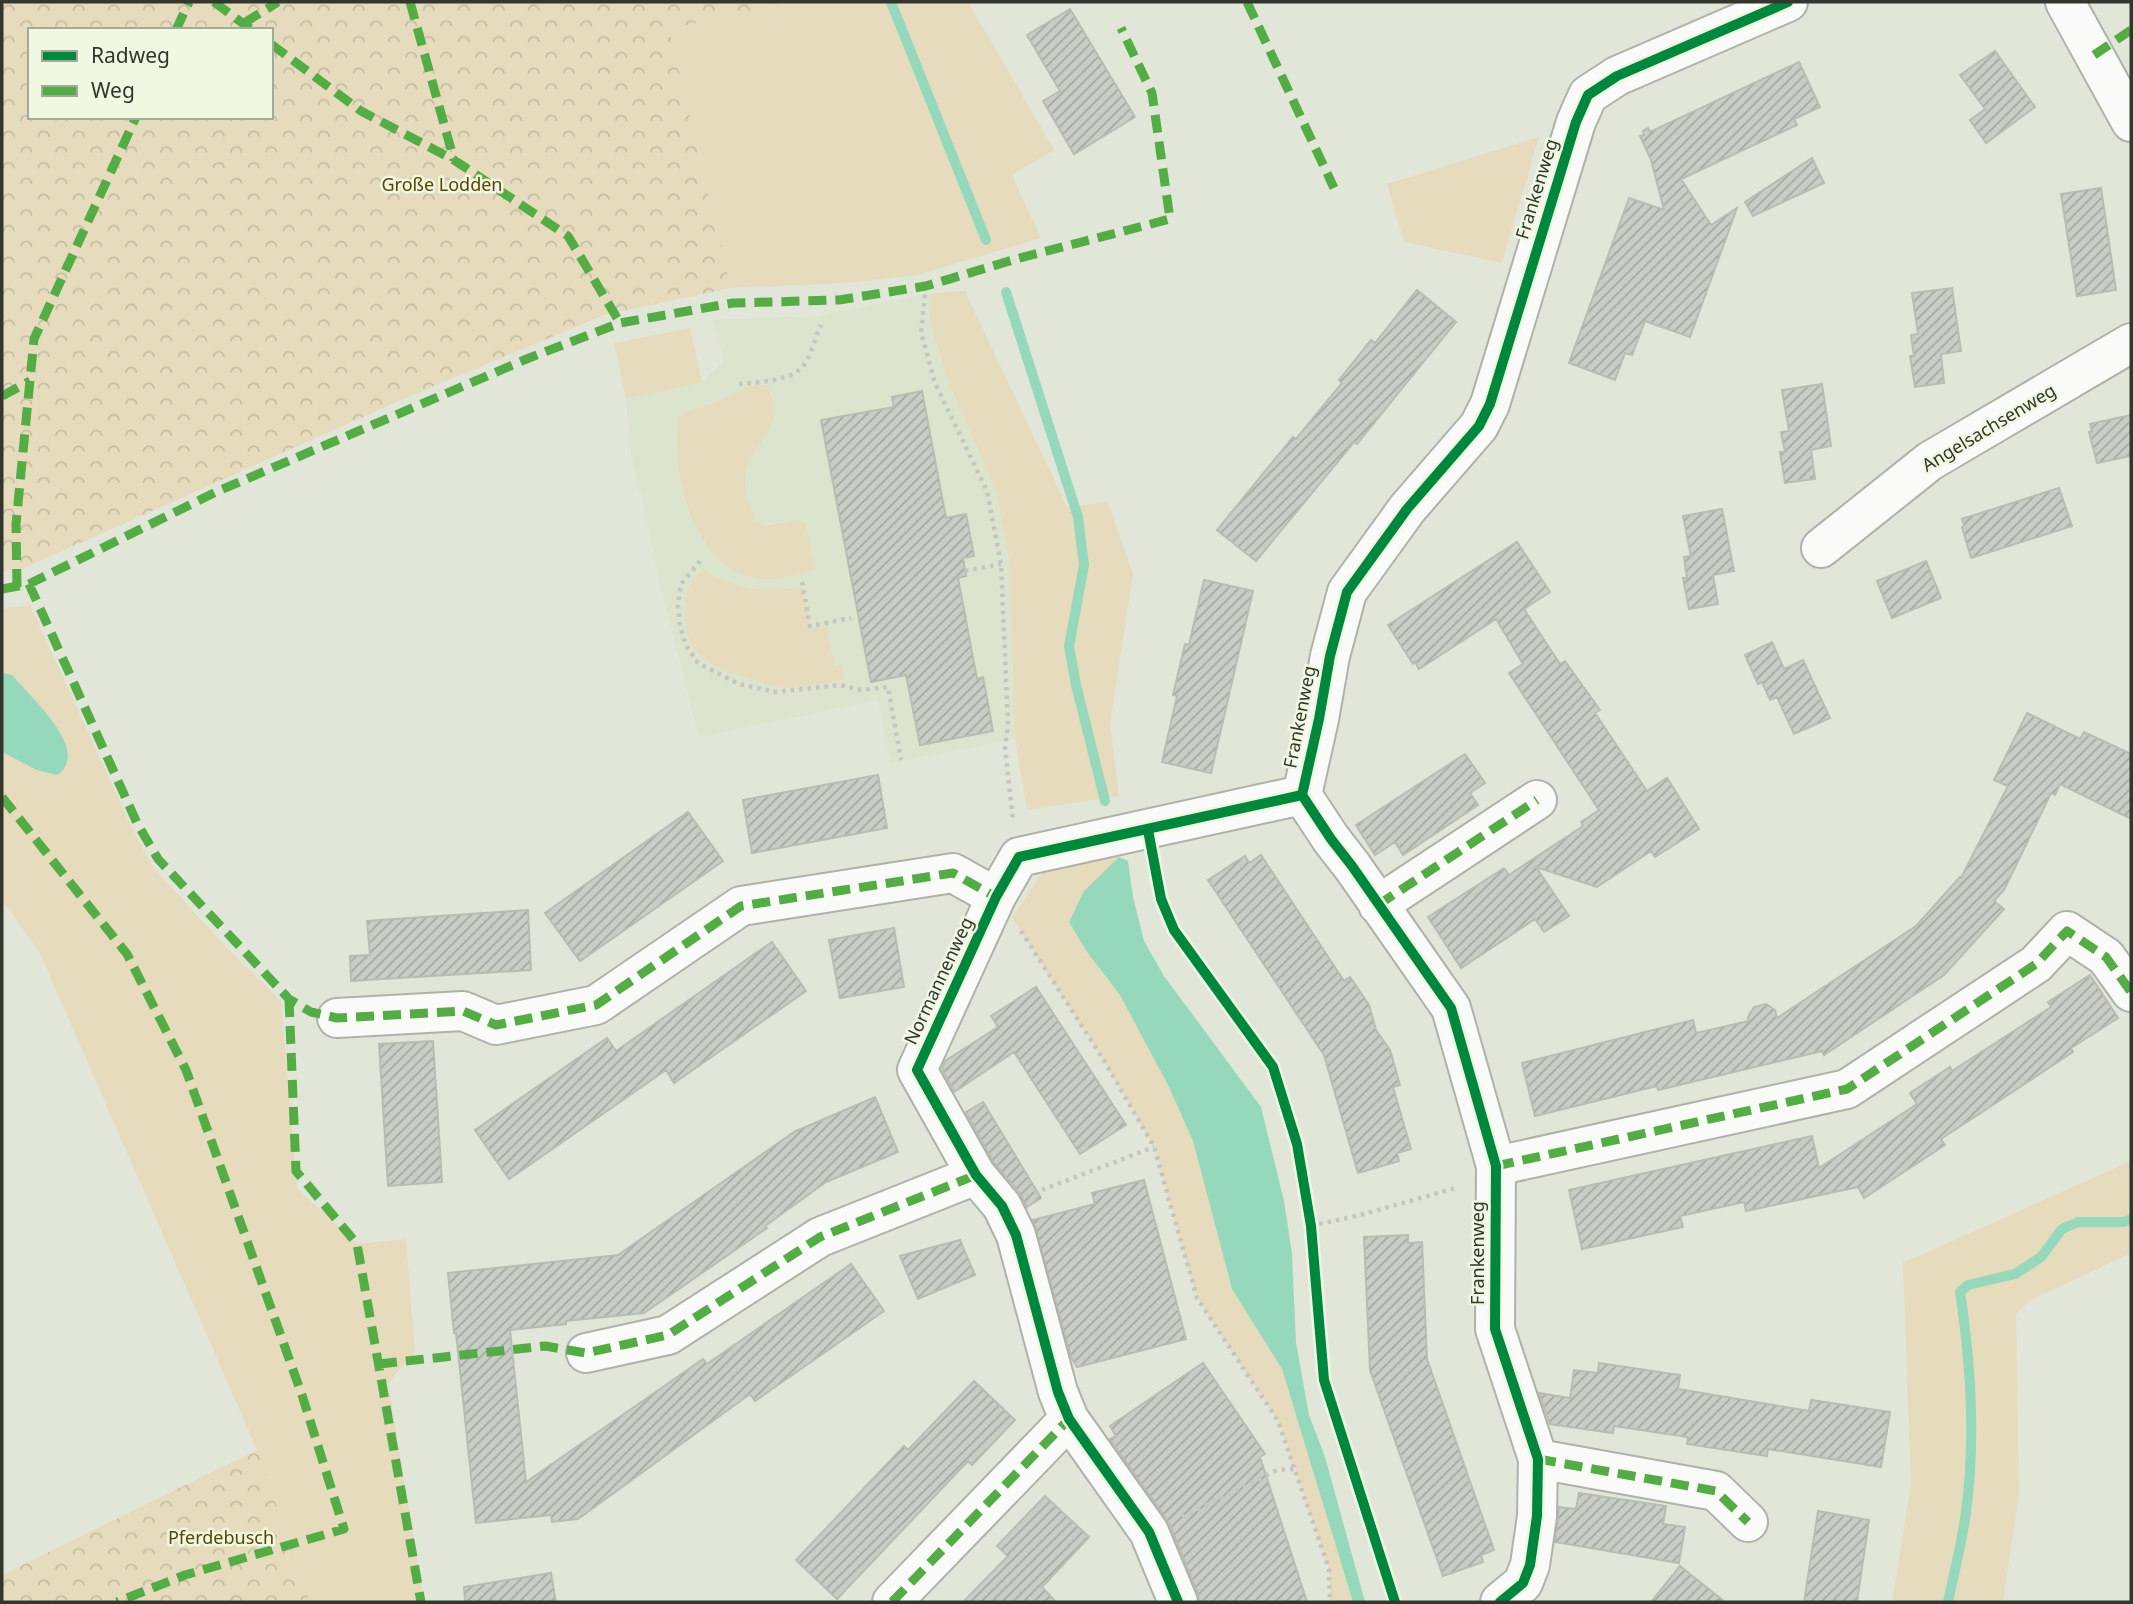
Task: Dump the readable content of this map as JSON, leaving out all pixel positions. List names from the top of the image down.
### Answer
{
  "streets": {
    "street": ["Frankenweg", "Angelsachsenweg", "Normannenweg"]
  },
  "parks": ["Große Lodden", "Pferdebusch"],
  "legend": ["Radweg", "Weg"]
}
